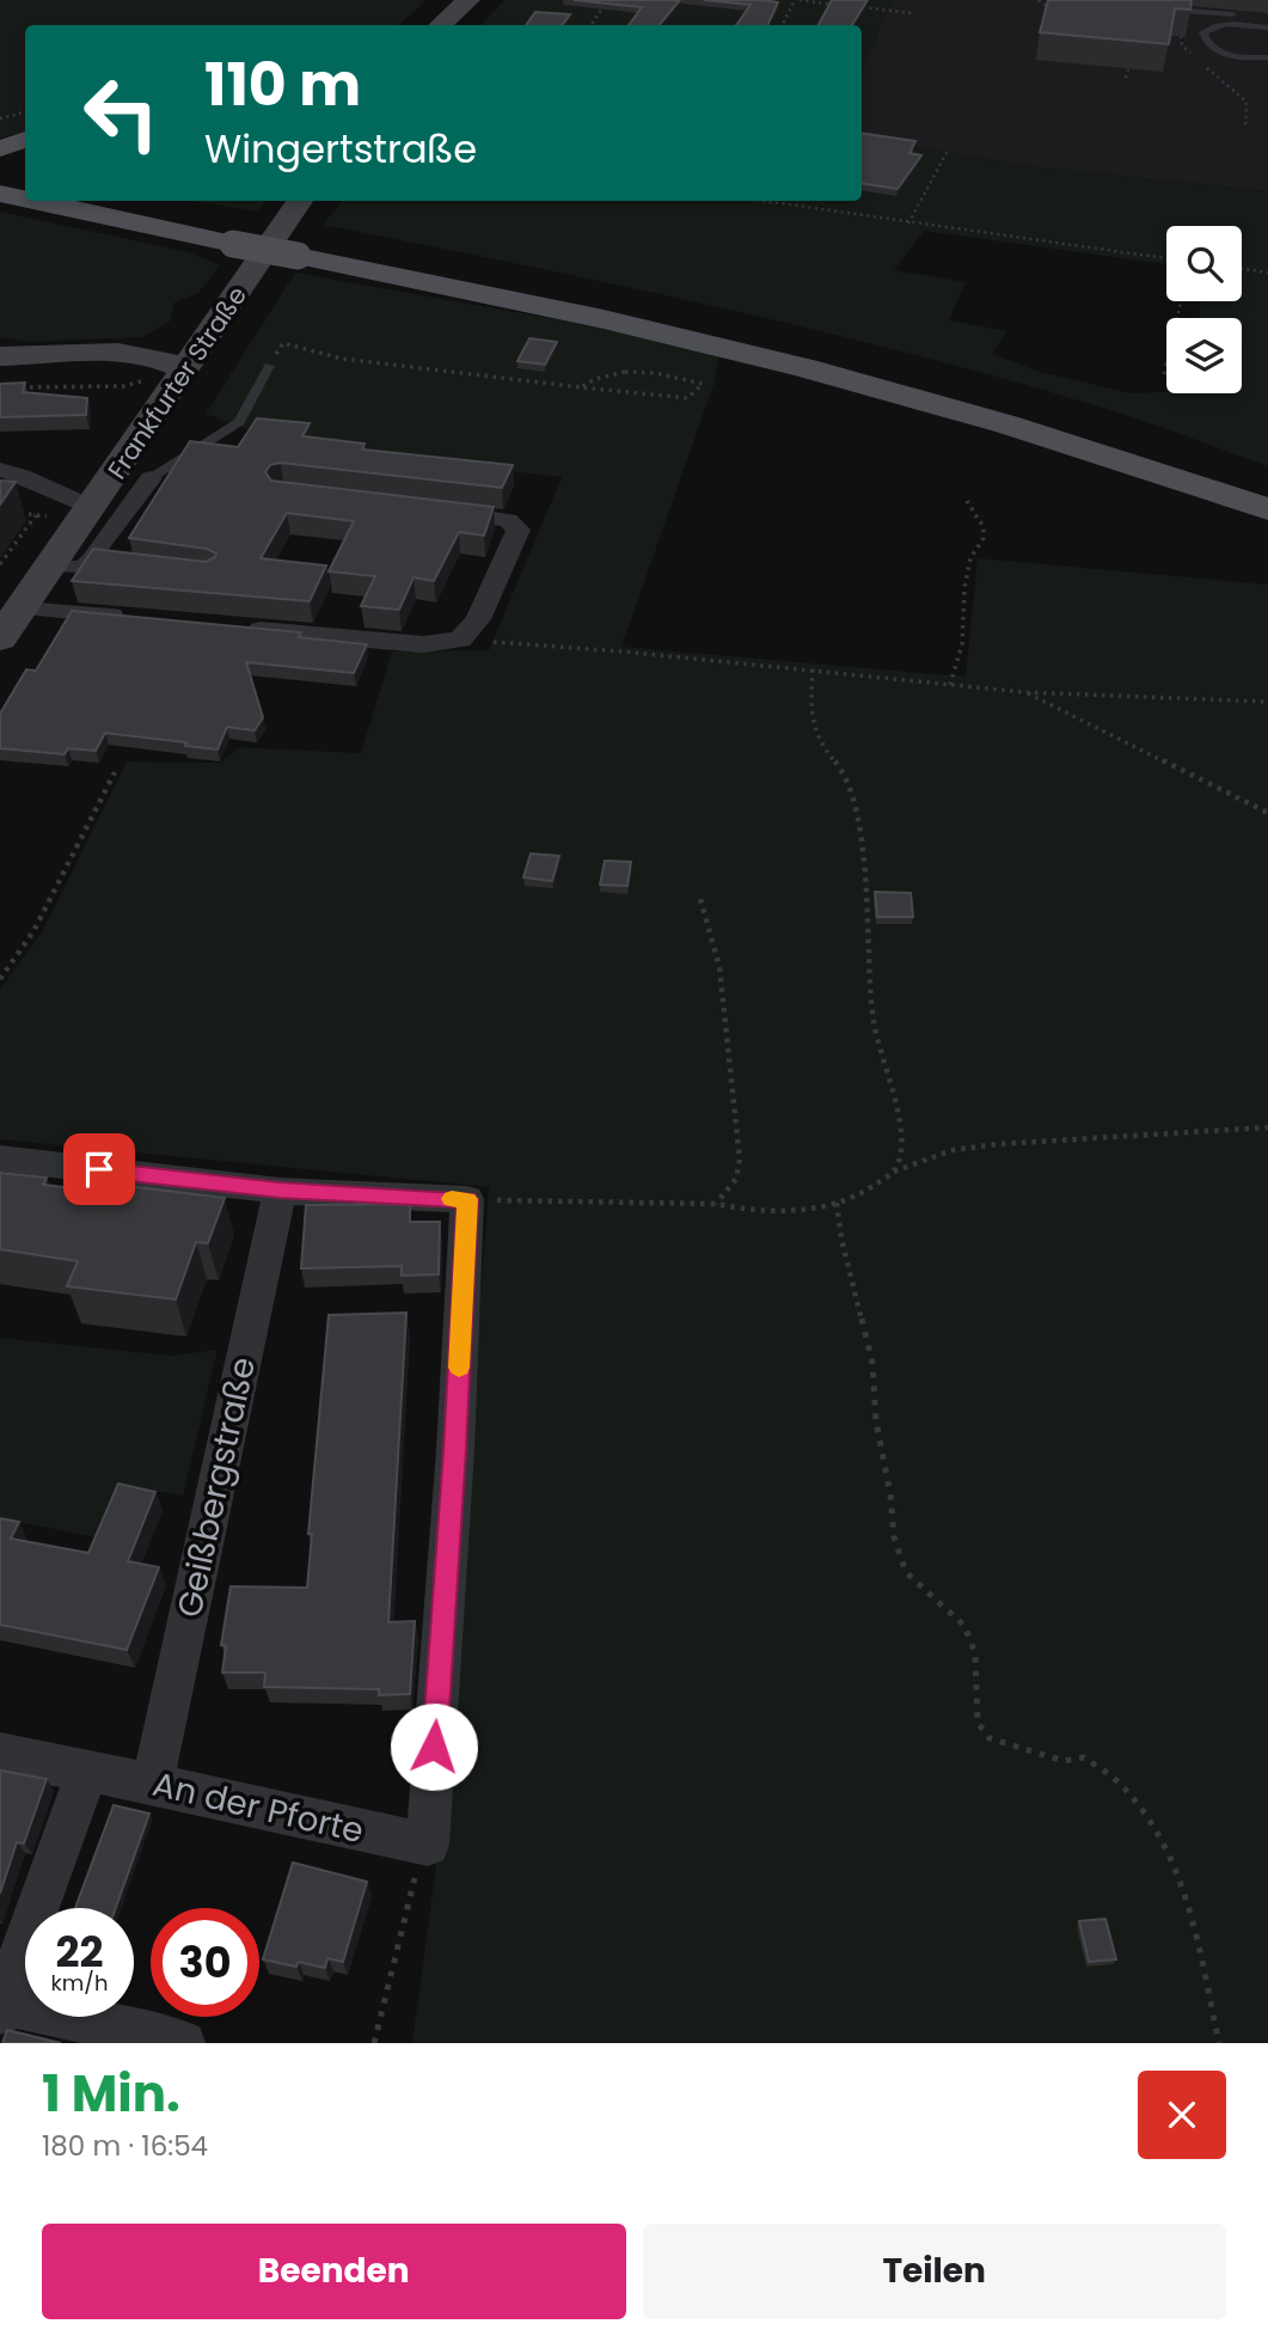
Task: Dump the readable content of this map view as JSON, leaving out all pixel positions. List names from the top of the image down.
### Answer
{
  "streets": {
    "main road": ["Frankfurter Straße"],
    "street": ["Geißbergstraße", "An der Pforte"]
  },
  "crossings": [
    ["Geißbergstraße", "An der Pforte"]
  ],
  "page": {
    "turn": ["110 m", "Wingertstraße"],
    "speed": "22 km/h",
    "limit": "30",
    "heading": ["1 Min.", "180 m · 16:54"],
    "buttons": ["Beenden", "Teilen"]
  }
}
